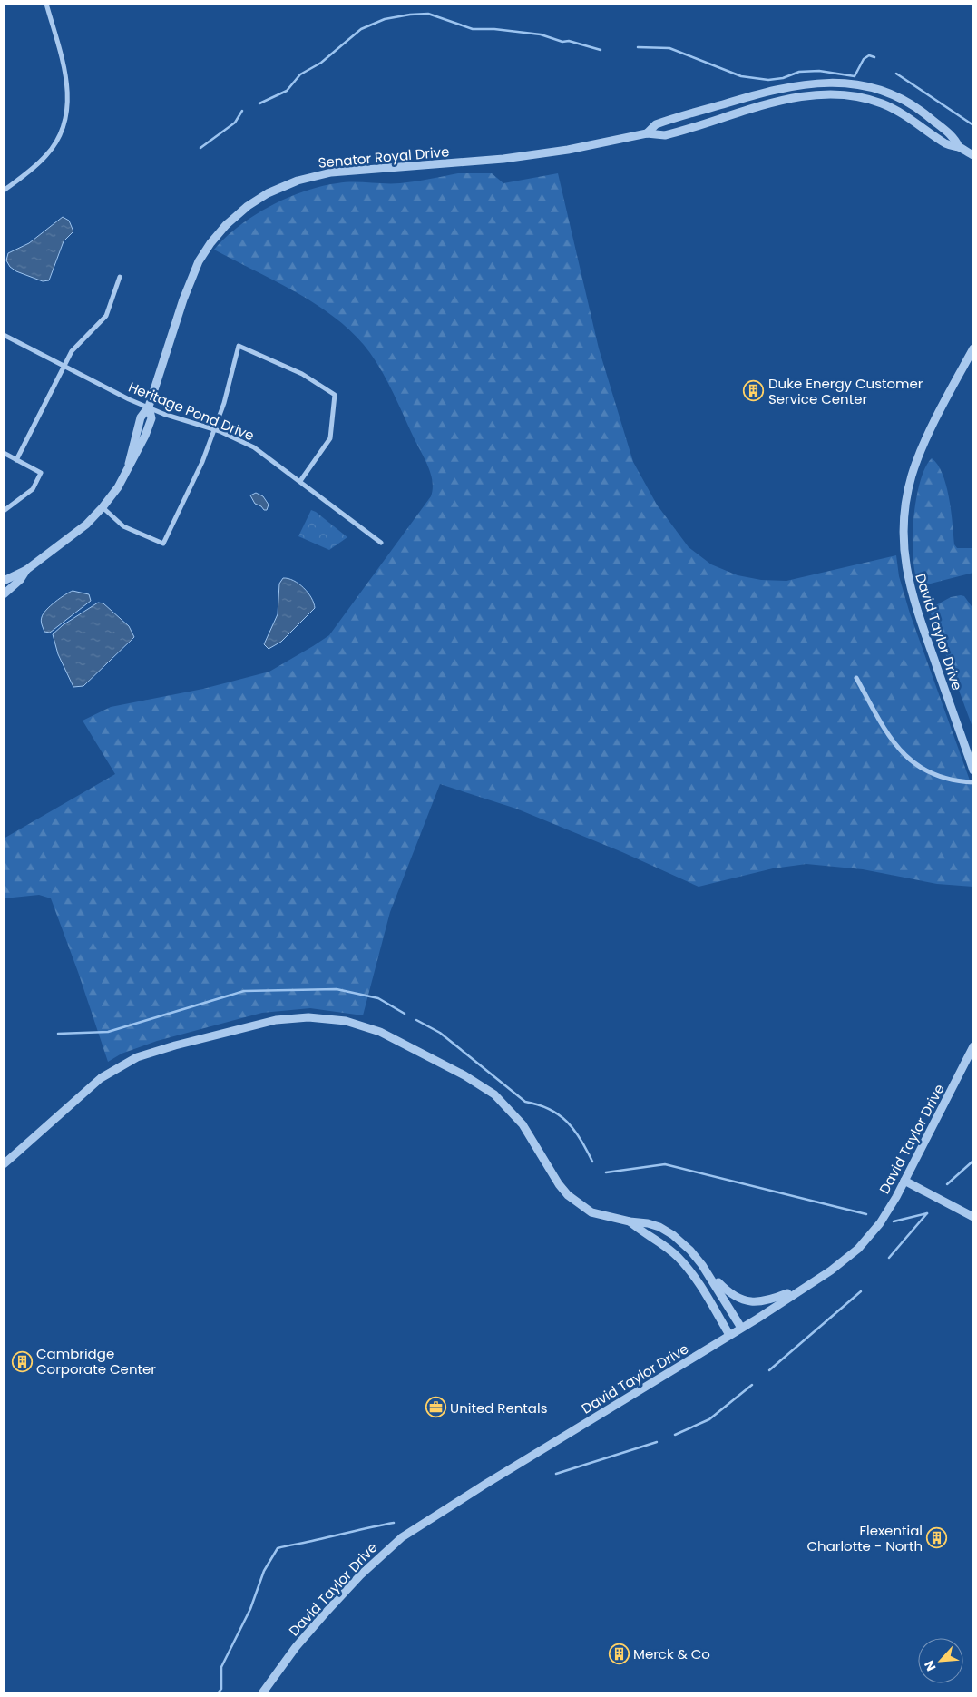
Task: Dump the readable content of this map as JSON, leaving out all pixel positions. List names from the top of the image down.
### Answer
{
  "streets": {
    "street": ["Senator Royal Drive", "Heritage Pond Drive", "David Taylor Drive"]
  },
  "crossings": [
    ["Senator Royal Drive", "Heritage Pond Drive"]
  ],
  "places": {
    "building": [
      "Duke Energy Customer Service Center",
      "Cambridge Corporate Center",
      "Flexential Charlotte - North",
      "Merck & Co"
    ],
    "office": ["United Rentals"]
  },
  "north": "bottom left"
}
